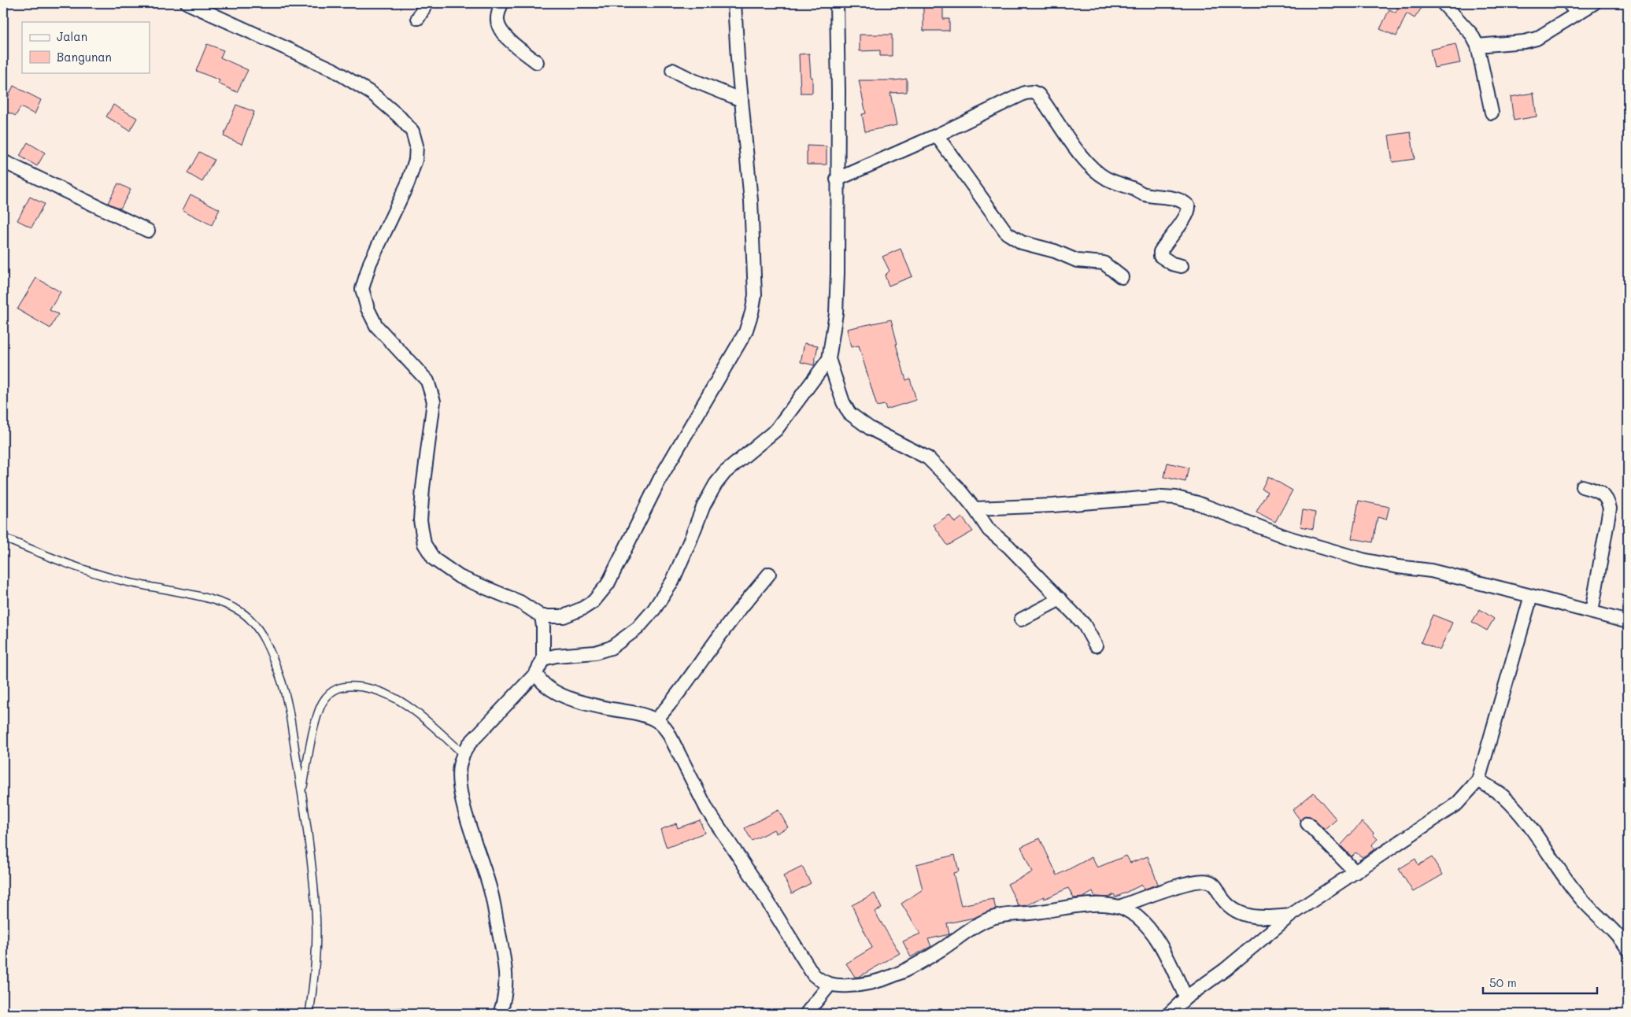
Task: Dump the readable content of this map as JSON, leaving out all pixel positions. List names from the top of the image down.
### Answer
{
  "legend": ["Jalan", "Bangunan"],
  "scale_bar": "50 m"
}
